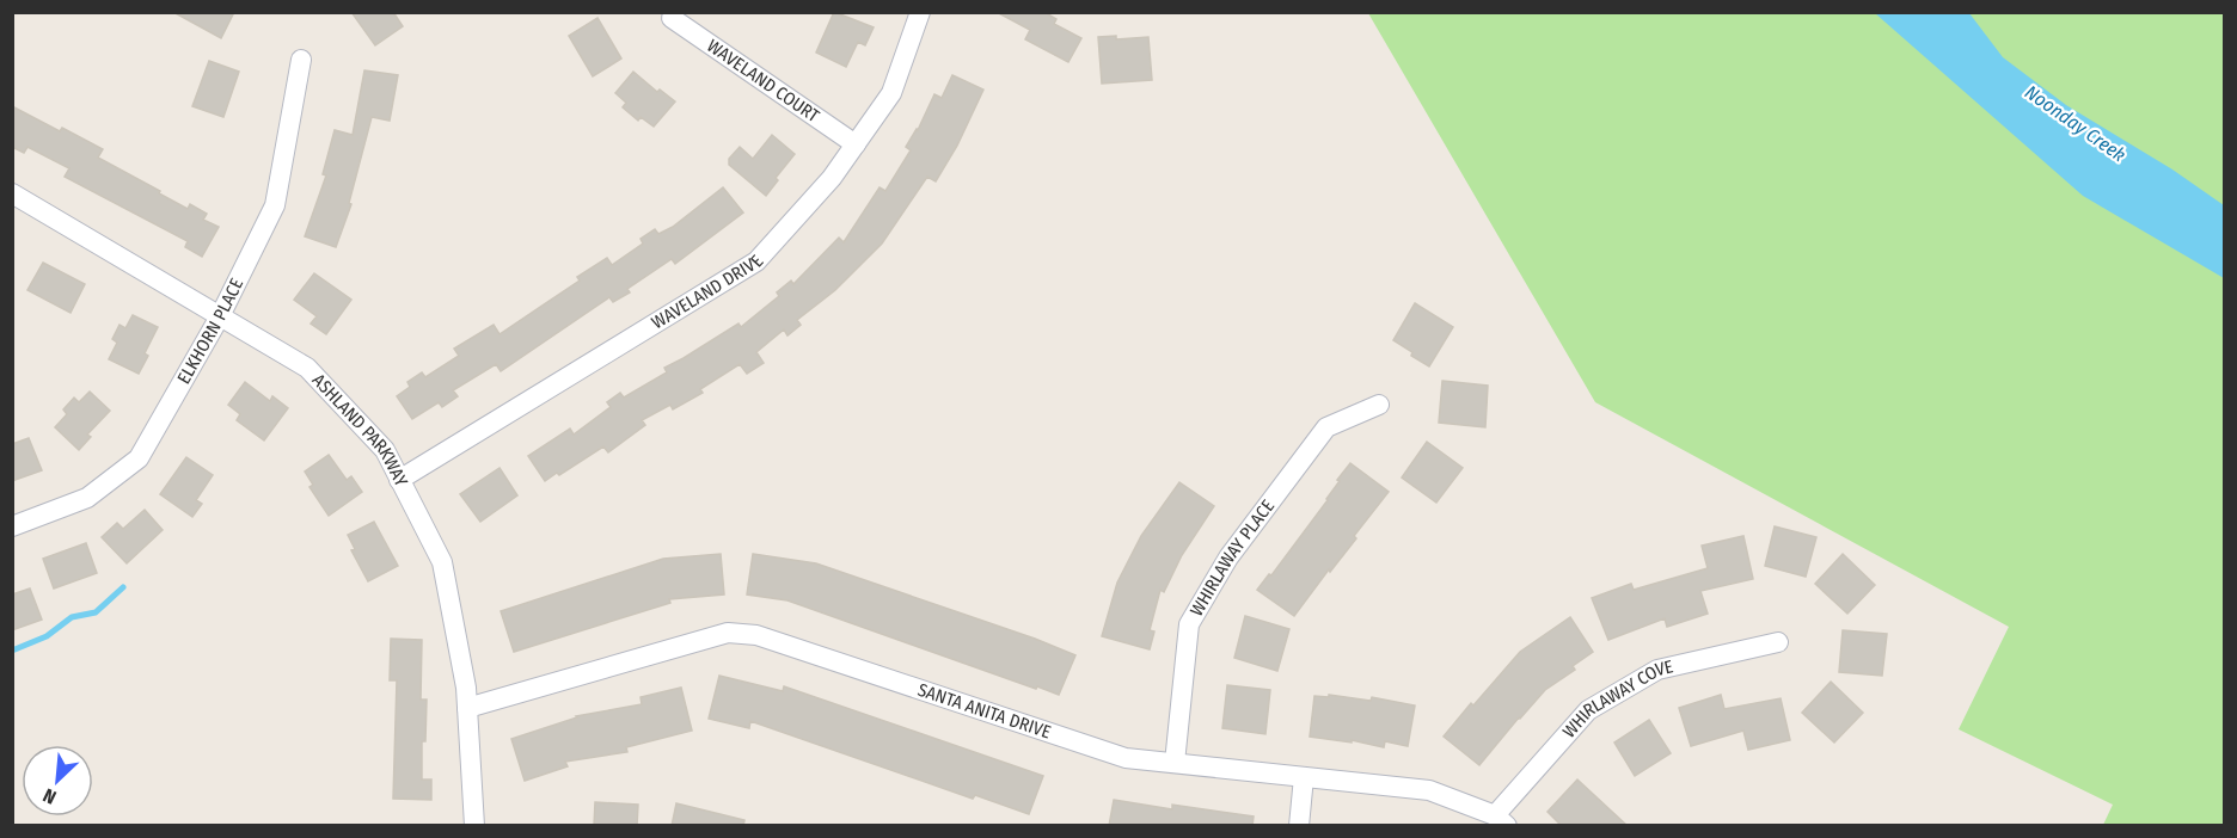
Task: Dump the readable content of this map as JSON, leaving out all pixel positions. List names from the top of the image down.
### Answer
{
  "streets": {
    "street": [
      "WAVELAND COURT",
      "WAVELAND DRIVE",
      "ELKHORN PLACE",
      "ASHLAND PARKWAY",
      "WHIRLAWAY PLACE",
      "WHIRLAWAY COVE",
      "SANTA ANITA DRIVE"
    ]
  },
  "crossings": [
    ["WAVELAND COURT", "WAVELAND DRIVE"],
    ["WAVELAND DRIVE", "ASHLAND PARKWAY"],
    ["ELKHORN PLACE", "ASHLAND PARKWAY"],
    ["ASHLAND PARKWAY", "SANTA ANITA DRIVE"],
    ["WHIRLAWAY PLACE", "SANTA ANITA DRIVE"],
    ["WHIRLAWAY COVE", "SANTA ANITA DRIVE"]
  ],
  "water": ["Noonday Creek"],
  "north": "bottom left"
}
